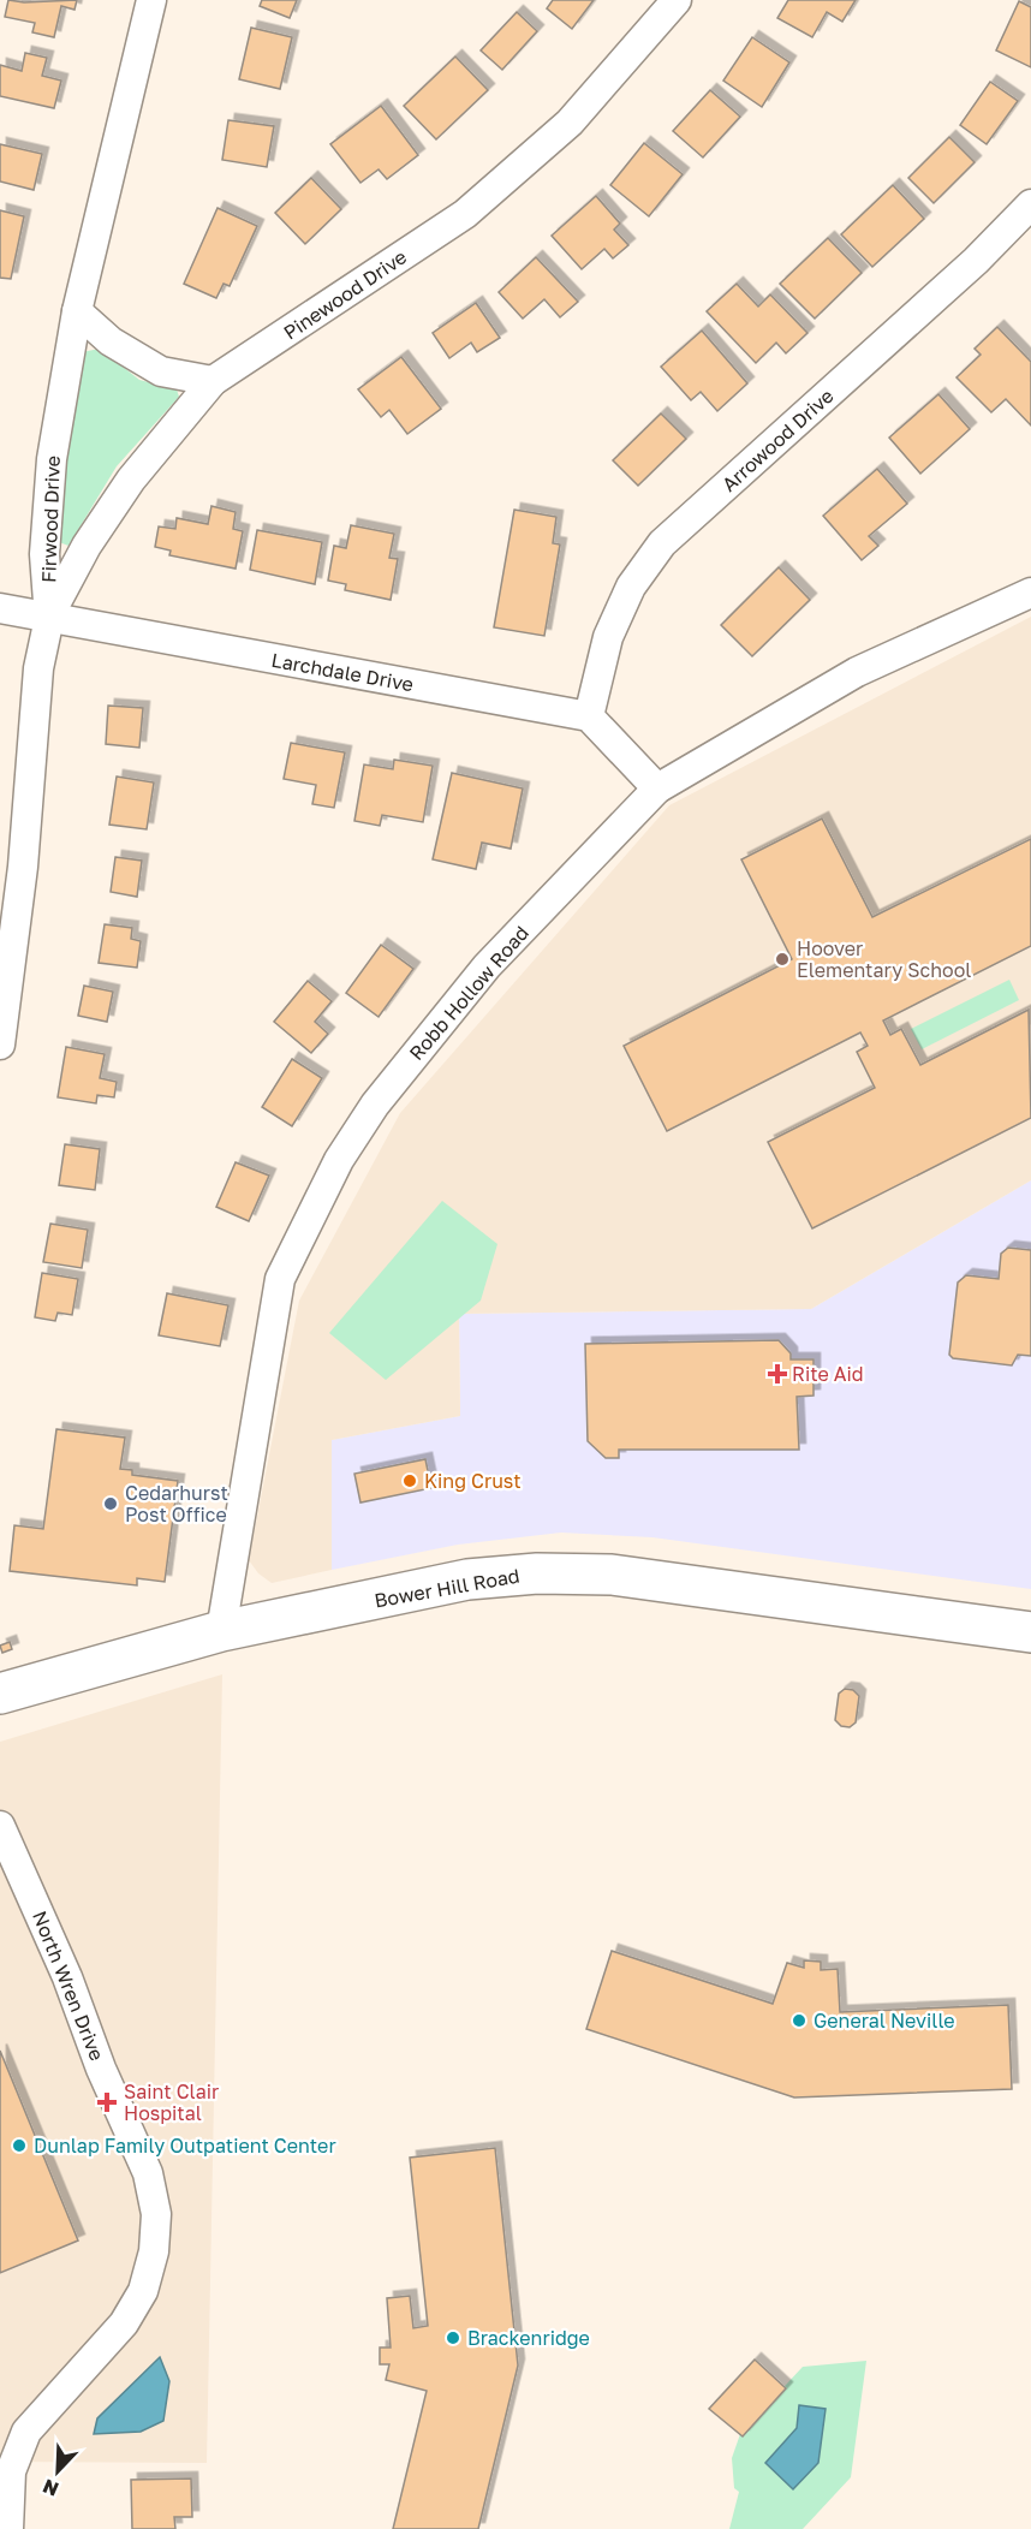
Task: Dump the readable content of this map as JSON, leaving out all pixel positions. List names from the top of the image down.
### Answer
{
  "streets": {
    "main road": ["Bower Hill Road"],
    "street": [
      "Pinewood Drive",
      "Arrowood Drive",
      "Firwood Drive",
      "Larchdale Drive",
      "Robb Hollow Road",
      "North Wren Drive"
    ]
  },
  "crossings": [
    ["Pinewood Drive", "Firwood Drive"],
    ["Pinewood Drive", "Larchdale Drive"],
    ["Arrowood Drive", "Larchdale Drive"],
    ["Firwood Drive", "Larchdale Drive"],
    ["Robb Hollow Road", "Bower Hill Road"]
  ],
  "places": {
    "other": [
      "Hoover Elementary School",
      "King Crust",
      "Cedarhurst Post Office",
      "General Neville",
      "Dunlap Family Outpatient Center",
      "Brackenridge"
    ],
    "health": ["Rite Aid", "Saint Clair Hospital"]
  },
  "north": "bottom left"
}
